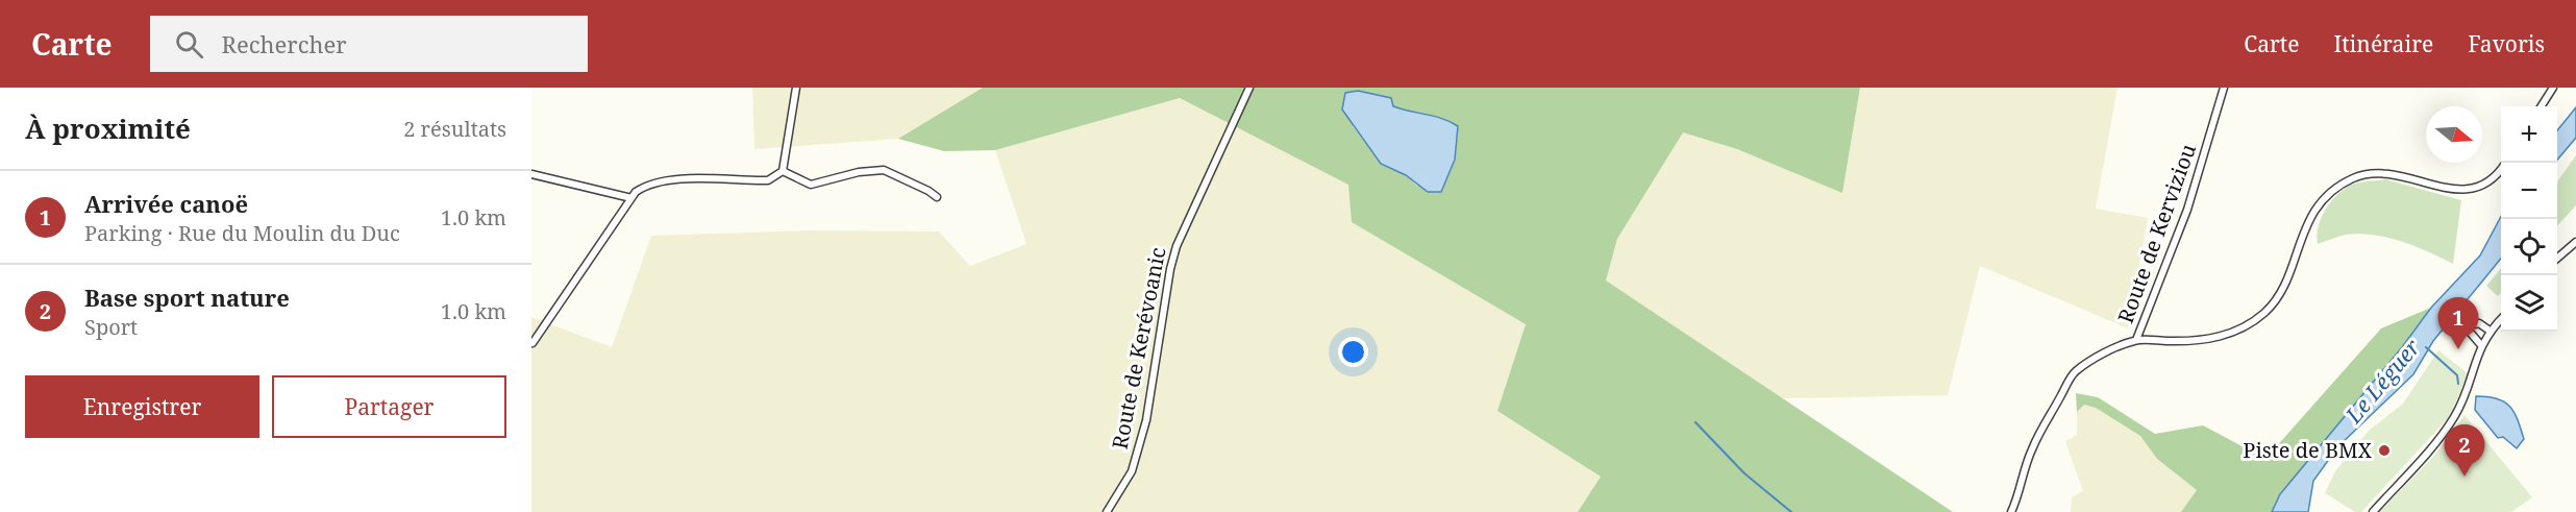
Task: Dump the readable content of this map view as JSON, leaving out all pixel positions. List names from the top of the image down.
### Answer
{
  "streets": {
    "street": ["Route de Kerviziou", "Route de Kerévoanic"]
  },
  "water": ["Le Léguer"],
  "places": ["Piste de BMX"],
  "north": "right",
  "page": {
    "header": "Carte",
    "search": "Rechercher",
    "nav": ["Carte", "Itinéraire", "Favoris"],
    "heading": ["À proximité", "2 résultats"],
    "map_buttons": ["+", "−"],
    "list": [
      {
        "mark": "1",
        "name": "Arrivée canoë",
        "note": "Parking · Rue du Moulin du Duc",
        "value": "1.0 km"
      },
      {
        "mark": "2",
        "name": "Base sport nature",
        "note": "Sport",
        "value": "1.0 km"
      }
    ],
    "pins": ["1", "2"],
    "buttons": ["Enregistrer", "Partager"]
  }
}
